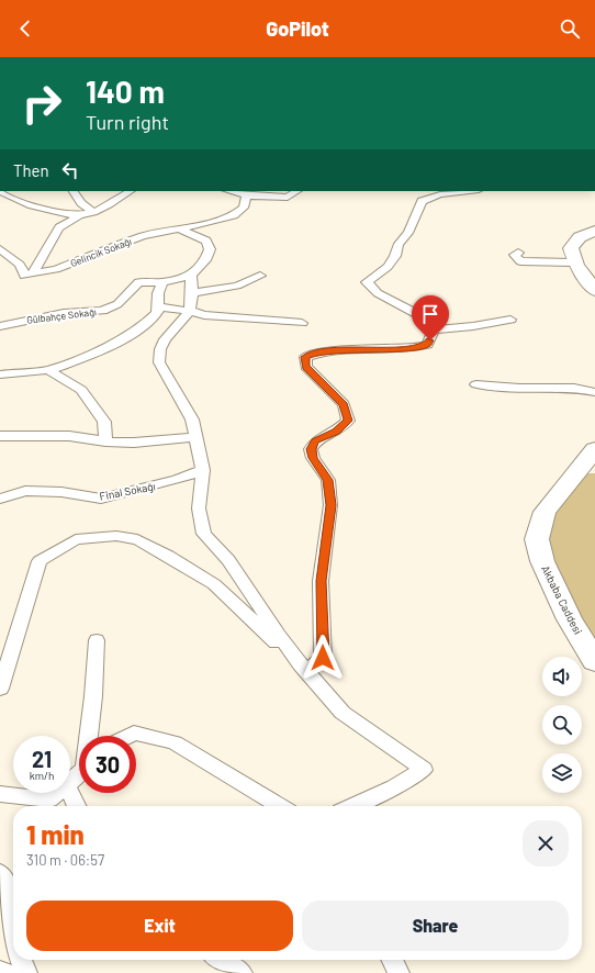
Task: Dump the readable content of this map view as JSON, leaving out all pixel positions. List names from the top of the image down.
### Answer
{
  "streets": {
    "main road": ["Akbaba Caddesi"],
    "street": ["Gelincik Sokağı", "Gülbahçe Sokağı", "Final Sokağı"]
  },
  "page": {
    "header": "GoPilot",
    "turn": ["140 m", "Turn right"],
    "then": "Then",
    "speed": "21 km/h",
    "limit": "30",
    "heading": ["1 min", "310 m · 06:57"],
    "buttons": ["Exit", "Share"]
  }
}
